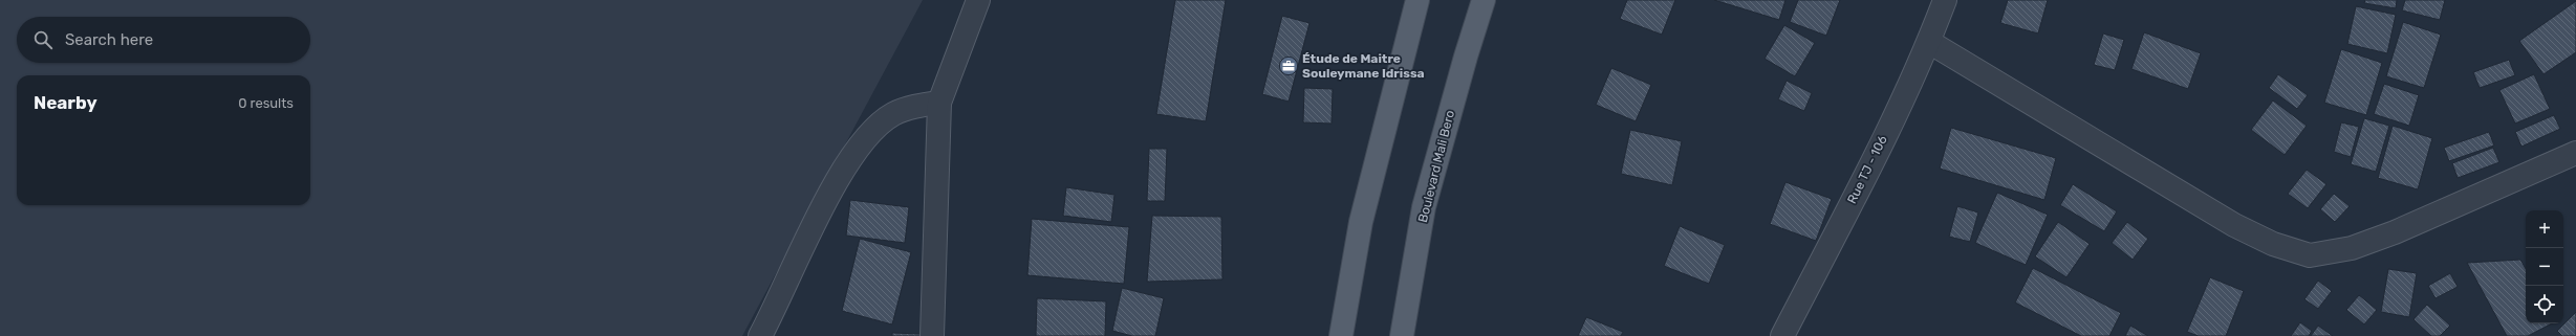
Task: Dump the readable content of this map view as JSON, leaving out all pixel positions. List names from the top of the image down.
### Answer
{
  "streets": {
    "main road": ["Boulevard Mali Bero"],
    "street": ["Rue TJ - 106"]
  },
  "places": {
    "office": ["Étude de Maitre Souleymane Idrissa"]
  },
  "page": {
    "search": "Search here",
    "heading": ["Nearby", "0 results"],
    "map_buttons": ["+", "−"]
  }
}
